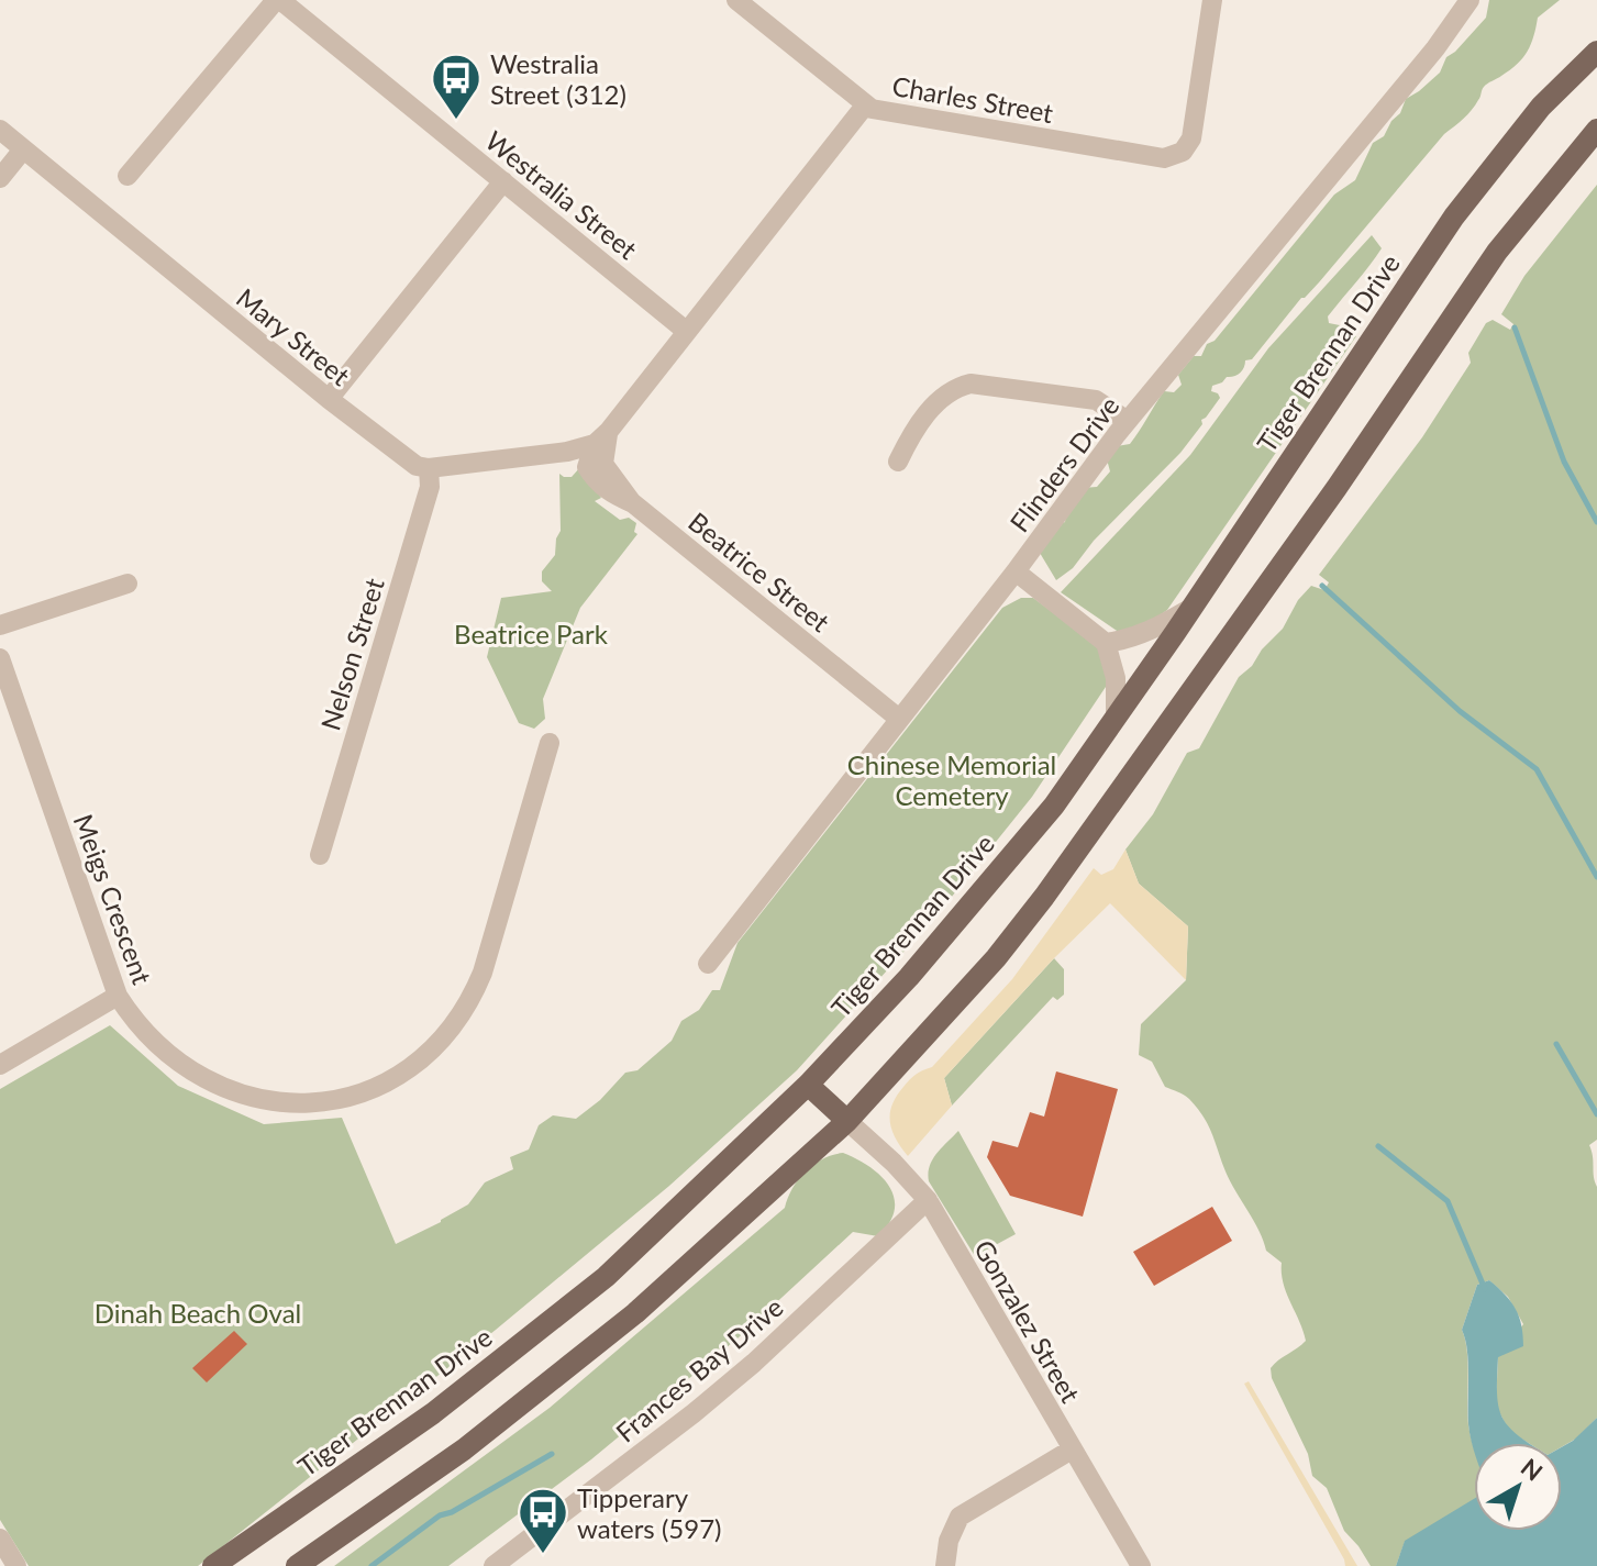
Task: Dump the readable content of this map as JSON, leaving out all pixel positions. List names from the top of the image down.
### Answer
{
  "streets": {
    "main road": ["Tiger Brennan Drive"],
    "street": [
      "Charles Street",
      "Westralia Street",
      "Mary Street",
      "Flinders Drive",
      "Beatrice Street",
      "Nelson Street",
      "Meigs Crescent",
      "Gonzalez Street",
      "Frances Bay Drive"
    ]
  },
  "crossings": [
    ["Mary Street", "Nelson Street"],
    ["Flinders Drive", "Beatrice Street"],
    ["Gonzalez Street", "Frances Bay Drive"]
  ],
  "parks": ["Beatrice Park", "Chinese Memorial Cemetery", "Dinah Beach Oval"],
  "places": {
    "bus stop": ["Westralia Street (312)", "Tipperary waters (597)"]
  },
  "north": "top right"
}
